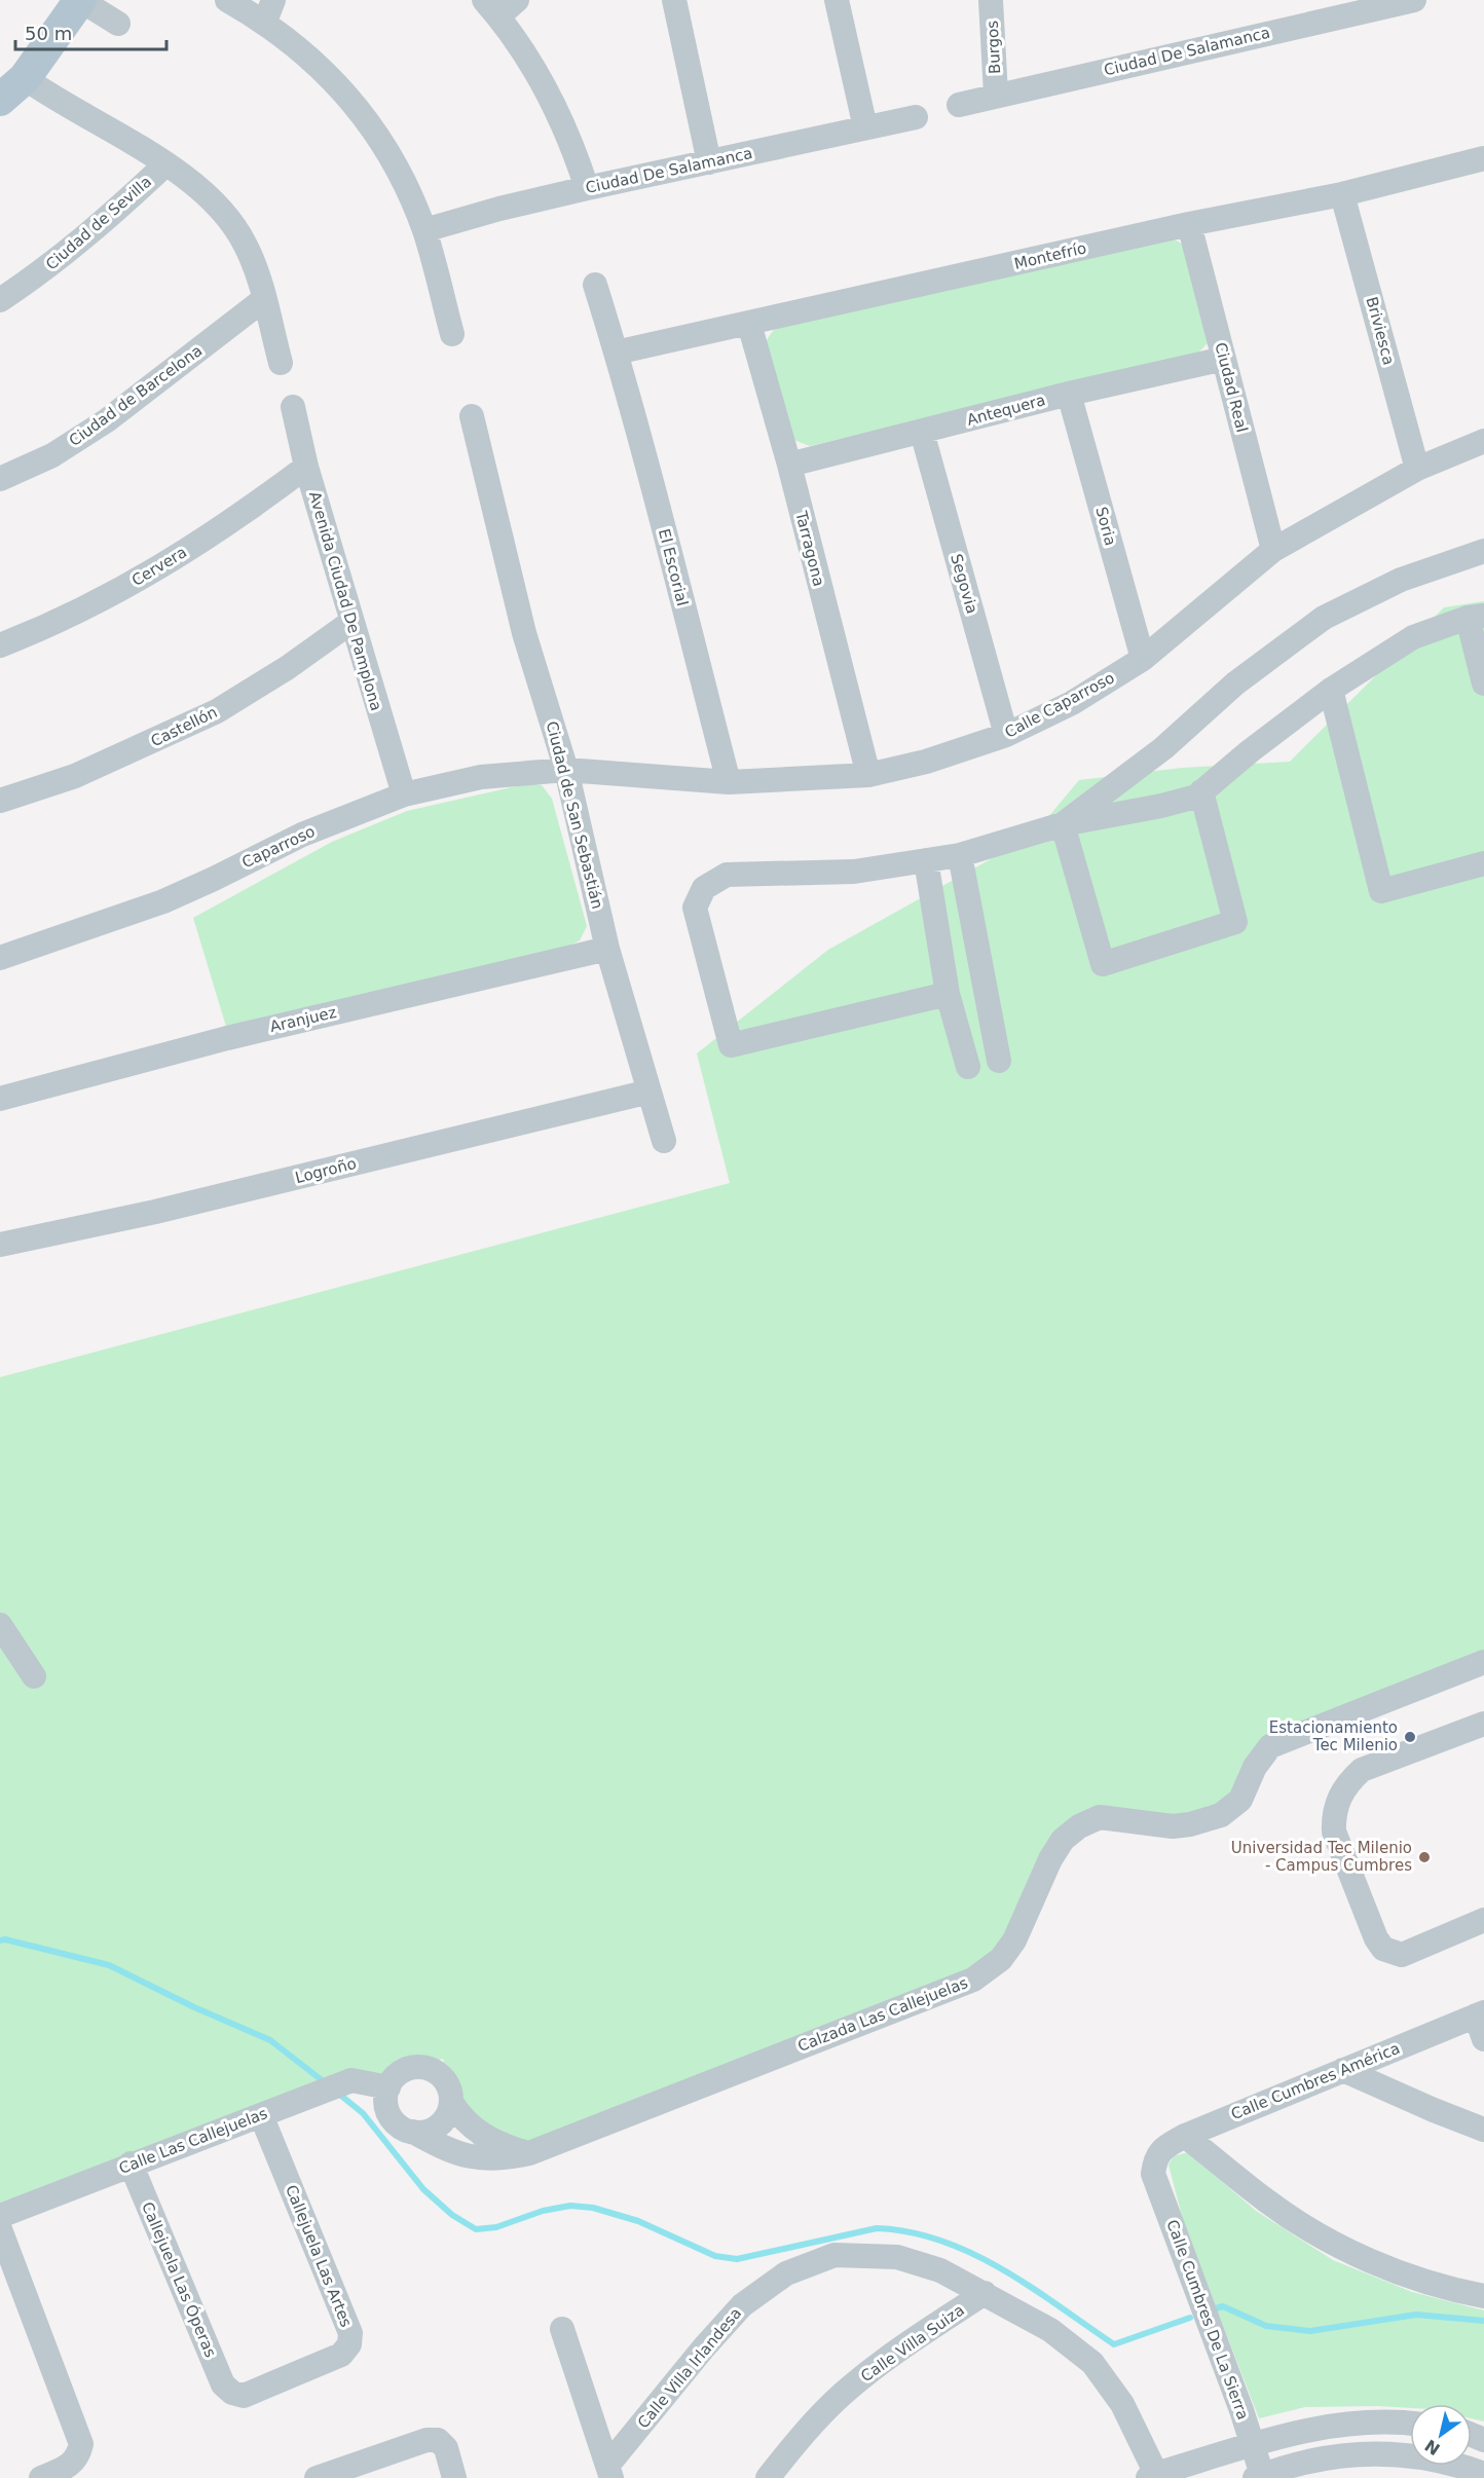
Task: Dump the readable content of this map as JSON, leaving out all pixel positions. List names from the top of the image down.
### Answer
{
  "streets": {
    "street": [
      "Burgos",
      "Ciudad De Salamanca",
      "Ciudad de Sevilla",
      "Montefrío",
      "Briviesca",
      "Ciudad Real",
      "Ciudad de Barcelona",
      "Antequera",
      "Soria",
      "Tarragona",
      "Cervera",
      "El Escorial",
      "Segovia",
      "Avenida Ciudad De Pamplona",
      "Calle Caparroso",
      "Castellón",
      "Ciudad de San Sebastián",
      "Caparroso",
      "Aranjuez",
      "Logroño",
      "Calzada Las Callejuelas",
      "Calle Cumbres América",
      "Calle Las Callejuelas",
      "Callejuela Las Artes",
      "Callejuela Las Óperas",
      "Calle Cumbres De La Sierra",
      "Calle Villa Suiza",
      "Calle Villa Irlandesa"
    ]
  },
  "crossings": [
    ["Burgos", "Ciudad De Salamanca"],
    ["Montefrío", "Briviesca"],
    ["Montefrío", "Ciudad Real"],
    ["Montefrío", "Tarragona"],
    ["Montefrío", "El Escorial"],
    ["Briviesca", "Calle Caparroso"],
    ["Ciudad Real", "Antequera"],
    ["Ciudad Real", "Calle Caparroso"],
    ["Antequera", "Soria"],
    ["Antequera", "Tarragona"],
    ["Antequera", "Segovia"],
    ["Soria", "Calle Caparroso"],
    ["Tarragona", "Calle Caparroso"],
    ["Cervera", "Avenida Ciudad De Pamplona"],
    ["El Escorial", "Calle Caparroso"],
    ["Segovia", "Calle Caparroso"],
    ["Avenida Ciudad De Pamplona", "Castellón"],
    ["Avenida Ciudad De Pamplona", "Caparroso"],
    ["Calle Caparroso", "Ciudad de San Sebastián"],
    ["Calle Caparroso", "Caparroso"],
    ["Ciudad de San Sebastián", "Caparroso"],
    ["Ciudad de San Sebastián", "Aranjuez"],
    ["Ciudad de San Sebastián", "Logroño"],
    ["Calzada Las Callejuelas", "Calle Las Callejuelas"],
    ["Calle Cumbres América", "Calle Cumbres De La Sierra"],
    ["Calle Las Callejuelas", "Callejuela Las Artes"],
    ["Calle Las Callejuelas", "Callejuela Las Óperas"],
    ["Callejuela Las Artes", "Callejuela Las Óperas"],
    ["Calle Villa Suiza", "Calle Villa Irlandesa"]
  ],
  "places": ["Estacionamiento Tec Milenio", "Universidad Tec Milenio - Campus Cumbres"],
  "scale_bar": "50 m",
  "north": "bottom left"
}
